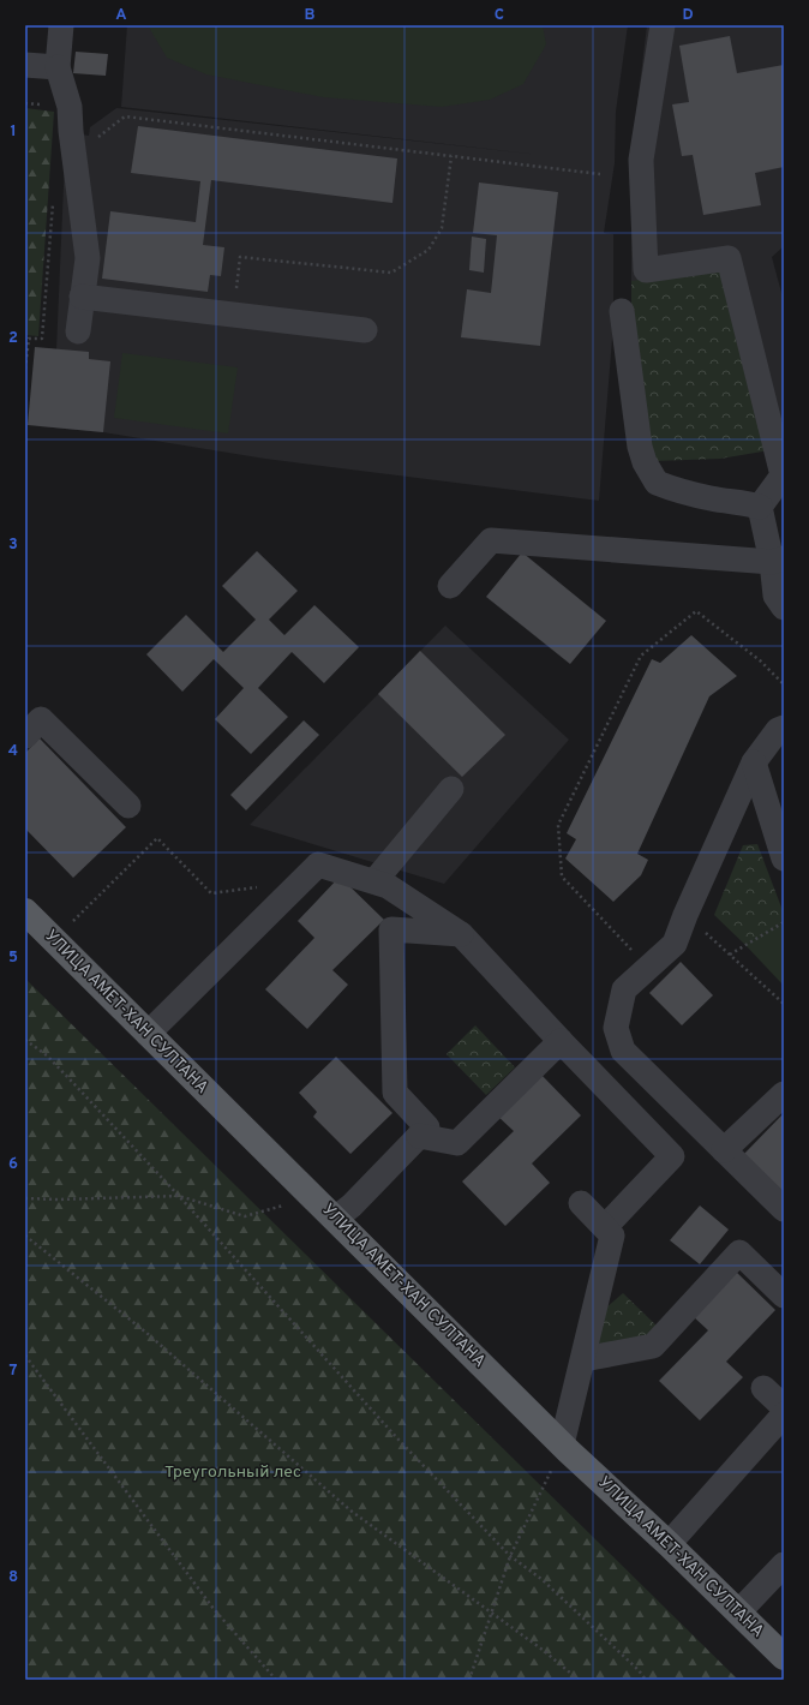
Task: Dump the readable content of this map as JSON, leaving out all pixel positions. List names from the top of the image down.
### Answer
{
  "streets": {
    "main road": ["УЛИЦА АМЕТ-ХАН СУЛТАНА"]
  },
  "parks": ["Треугольный лес"],
  "grid": {
    "columns": [
      "A",
      "B",
      "C",
      "D"
    ],
    "rows": [
      "1",
      "2",
      "3",
      "4",
      "5",
      "6",
      "7",
      "8"
    ]
  }
}
